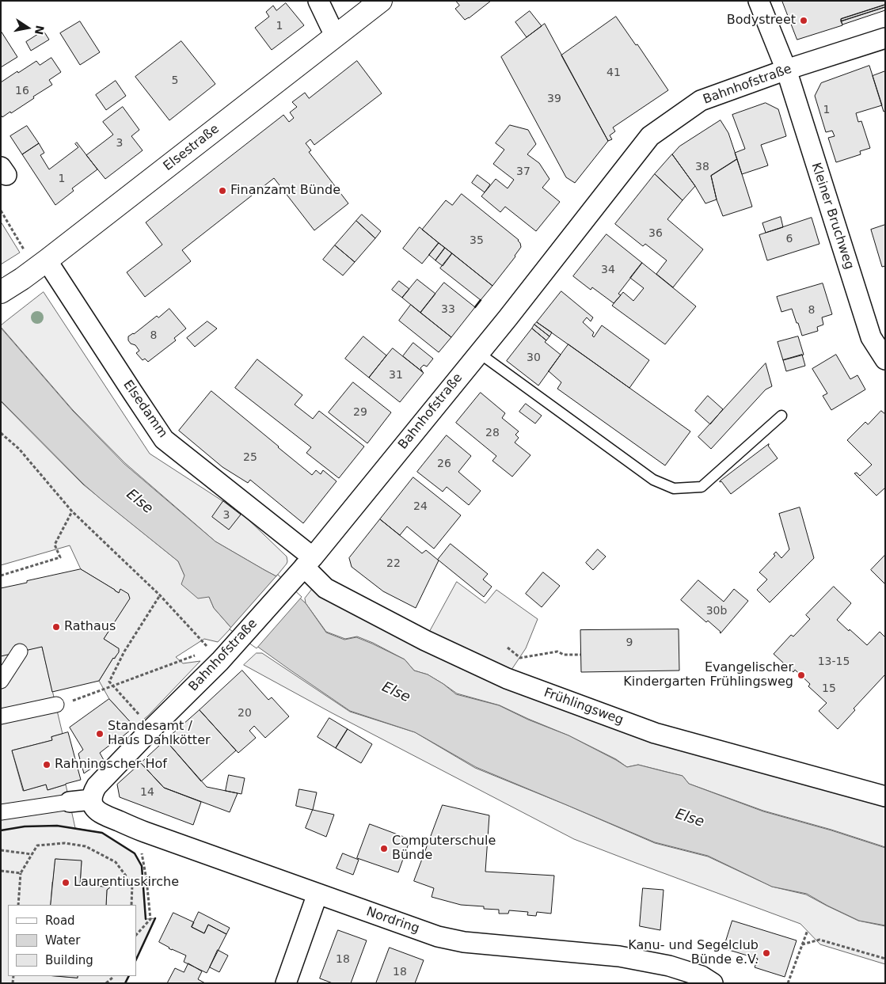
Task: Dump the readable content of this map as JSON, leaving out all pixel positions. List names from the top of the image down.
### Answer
{
  "streets": {
    "street": [
      "Bahnhofstraße",
      "Elsestraße",
      "Kleiner Bruchweg",
      "Elsedamm",
      "Frühlingsweg",
      "Nordring"
    ]
  },
  "crossings": [
    ["Bahnhofstraße", "Kleiner Bruchweg"],
    ["Bahnhofstraße", "Elsedamm"],
    ["Bahnhofstraße", "Frühlingsweg"],
    ["Bahnhofstraße", "Nordring"],
    ["Elsestraße", "Elsedamm"],
    ["Elsedamm", "Frühlingsweg"]
  ],
  "water": ["Else"],
  "places": [
    "Bodystreet",
    "Finanzamt Bünde",
    "Rathaus",
    "Evangelischer Kindergarten Frühlingsweg",
    "Standesamt / Haus Dahlkötter",
    "Rahningscher Hof",
    "Computerschule Bünde",
    "Laurentiuskirche",
    "Kanu- und Segelclub Bünde e.V."
  ],
  "house_numbers": [
    "1",
    "41",
    "5",
    "16",
    "39",
    "1",
    "3",
    "38",
    "37",
    "1",
    "36",
    "6",
    "35",
    "34",
    "33",
    "8",
    "8",
    "30",
    "31",
    "29",
    "28",
    "25",
    "26",
    "24",
    "3",
    "22",
    "30b",
    "9",
    "13-15",
    "15",
    "20",
    "14",
    "18",
    "18"
  ],
  "legend": ["Road", "Water", "Building"],
  "north": "right"
}
